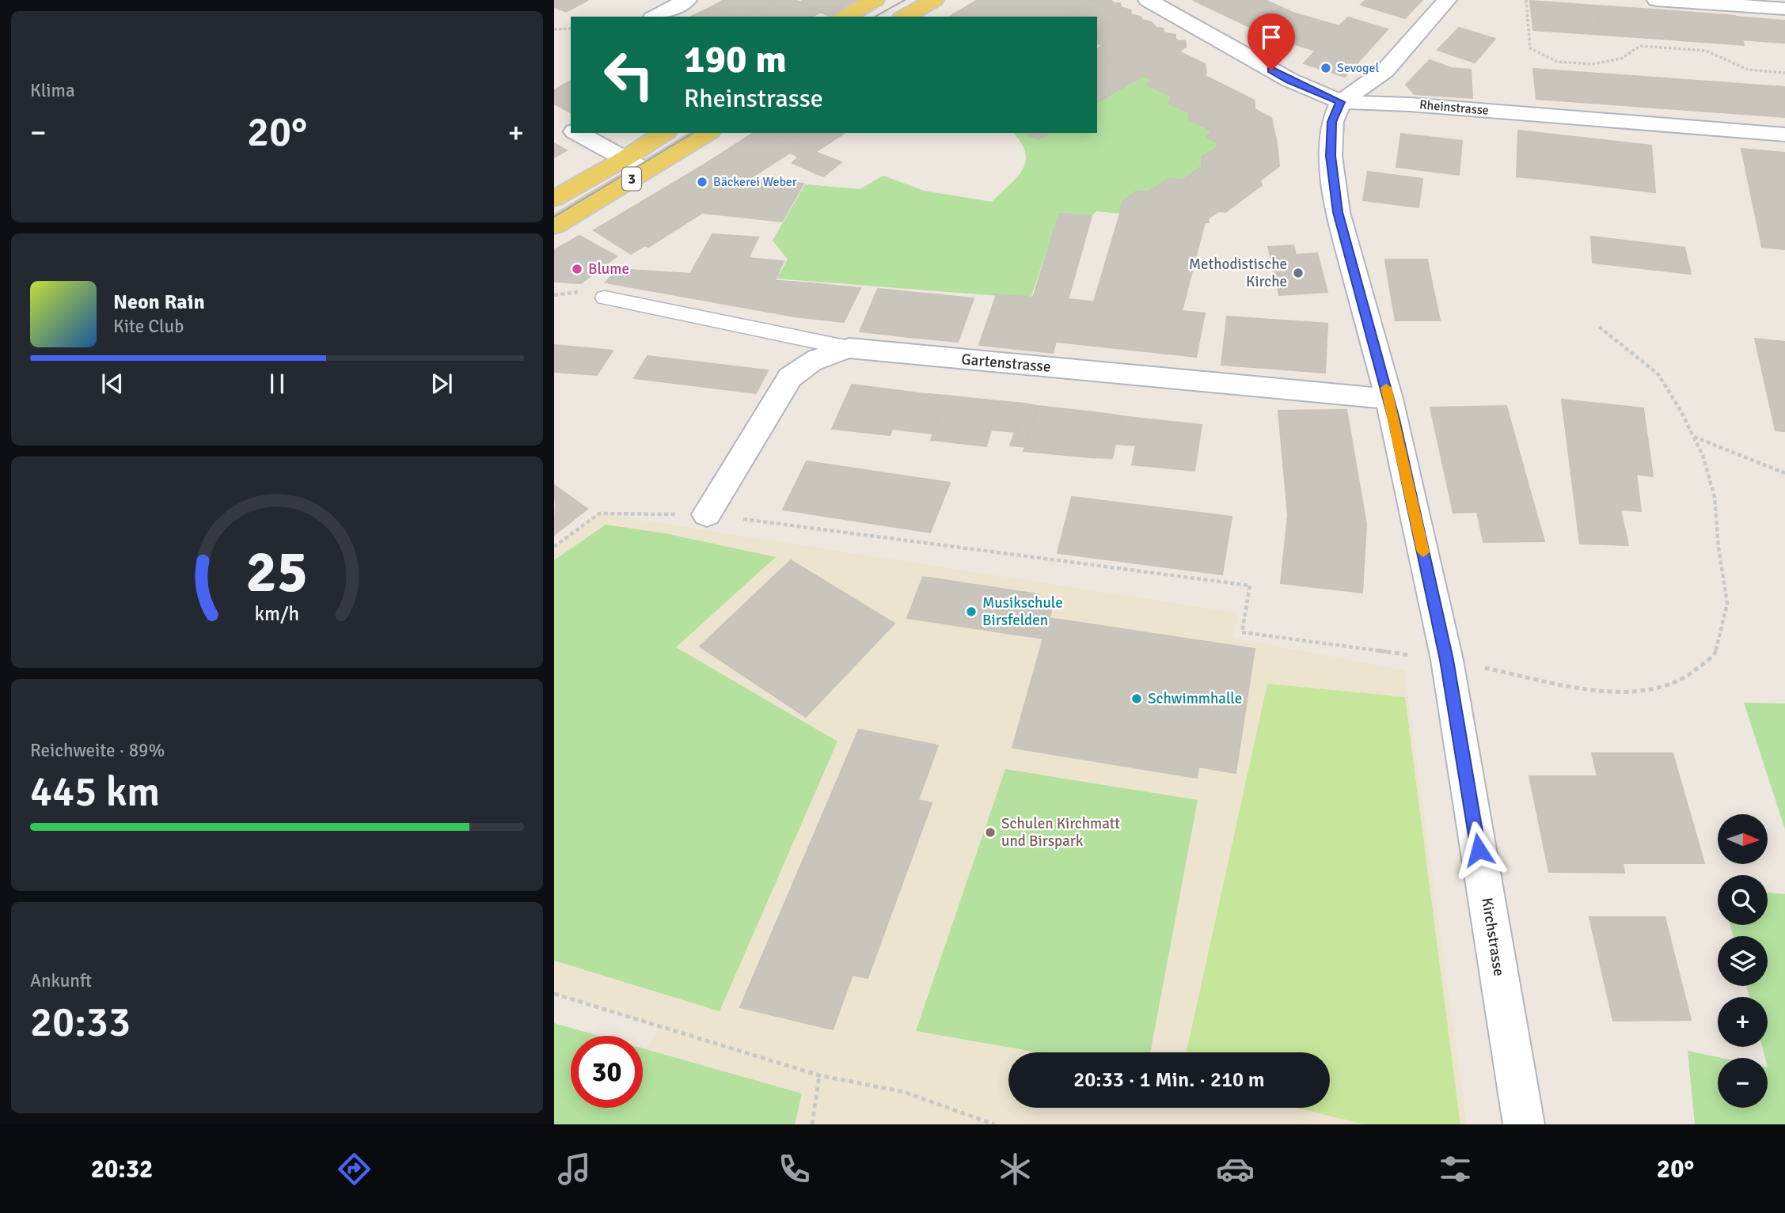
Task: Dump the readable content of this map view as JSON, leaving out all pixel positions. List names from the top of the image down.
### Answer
{
  "streets": {
    "main road": ["3"],
    "street": ["Rheinstrasse", "Gartenstrasse", "Kirchstrasse"]
  },
  "crossings": [
    ["Rheinstrasse", "Kirchstrasse"],
    ["Gartenstrasse", "Kirchstrasse"]
  ],
  "places": [
    "Sevogel",
    "Bäckerei Weber",
    "Blume",
    "Methodistische Kirche",
    "Musikschule Birsfelden",
    "Schwimmhalle",
    "Schulen Kirchmatt und Birspark"
  ],
  "north": "right",
  "page": {
    "tile": [
      "Klima",
      ["Reichweite · 89%", "445 km"],
      ["Ankunft", "20:33"]
    ],
    "turn": ["190 m", "Rheinstrasse"],
    "heat": ["−", "20°", "+"],
    "song": ["Neon Rain", "Kite Club"],
    "map_buttons": ["+", "−"],
    "limit": "30",
    "trip": "20:33 · 1 Min. · 210 m",
    "tabs": ["20:32", "20°"],
    "gauge": ["25", "km/h"]
  }
}
